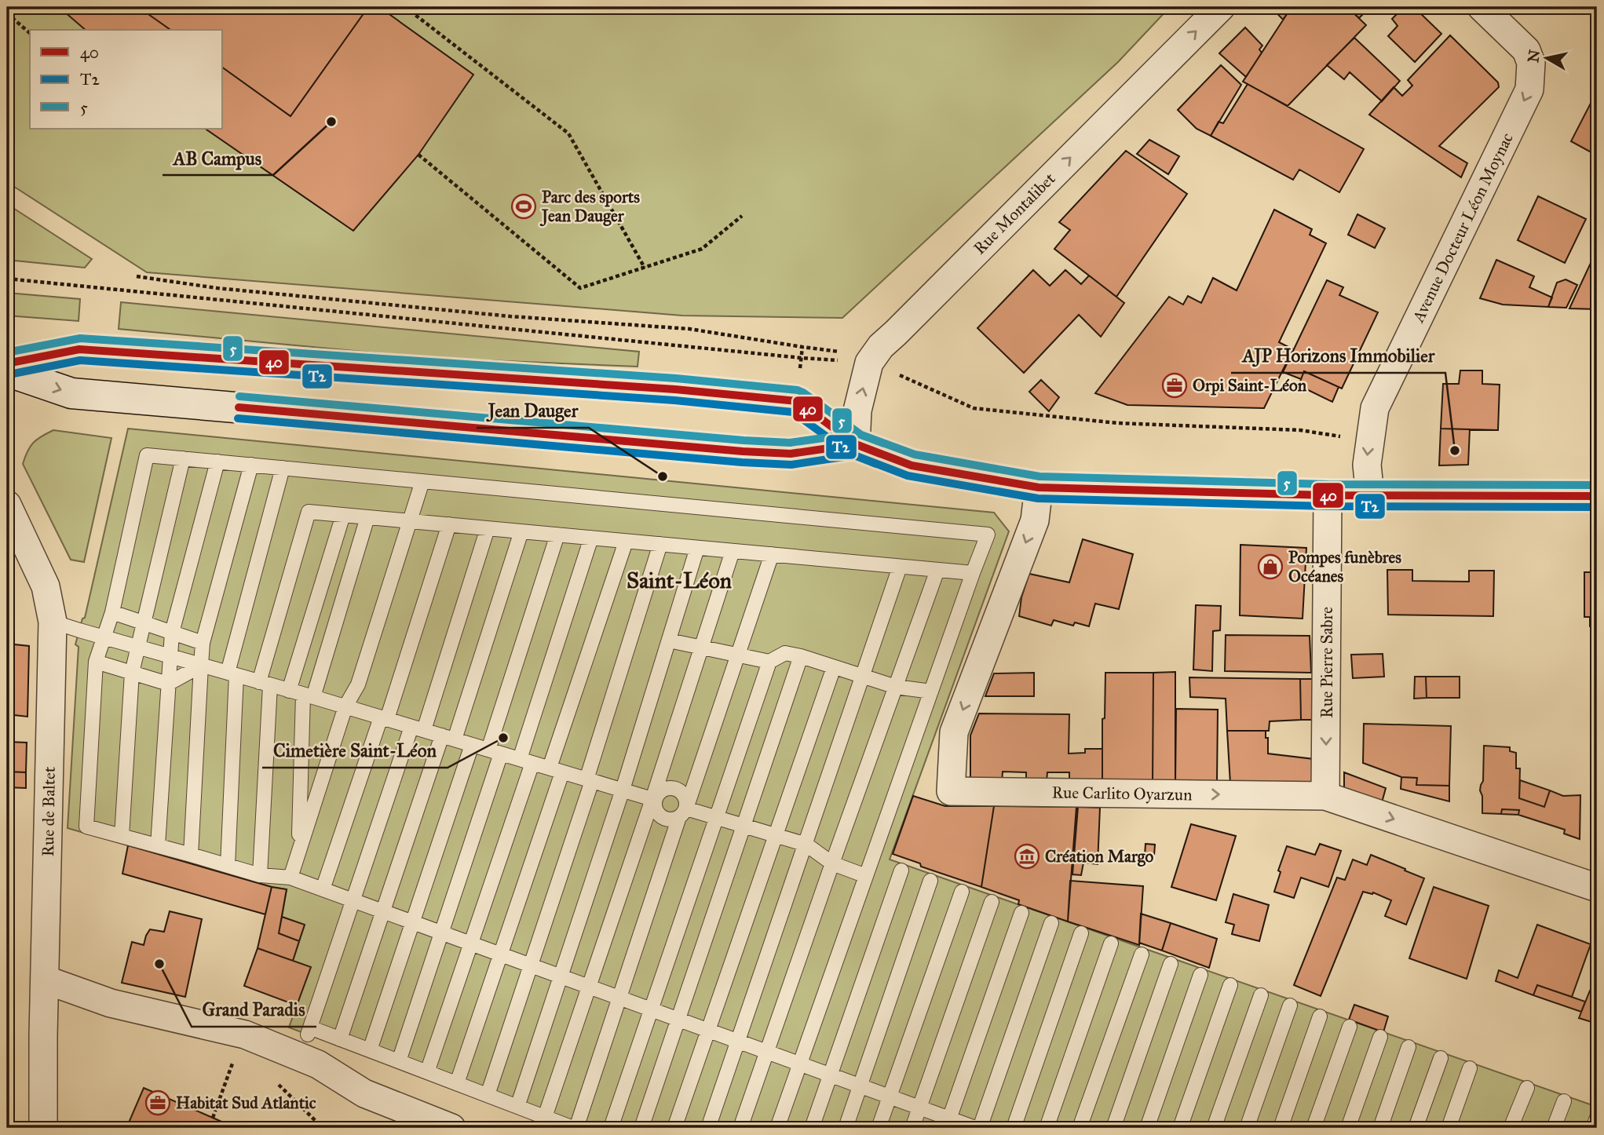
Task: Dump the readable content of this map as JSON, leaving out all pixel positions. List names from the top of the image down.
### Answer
{
  "streets": {
    "street": [
      "Rue Montalibet",
      "Avenue Docteur Léon Moynac",
      "Rue Pierre Sabre",
      "Rue Carlito Oyarzun",
      "Rue de Baltet"
    ]
  },
  "crossings": [
    ["Rue Pierre Sabre", "Rue Carlito Oyarzun"]
  ],
  "one_way": ["Rue Montalibet", "Avenue Docteur Léon Moynac", "Rue Pierre Sabre"],
  "districts": ["Saint-Léon"],
  "places": {
    "other": [
      "AB Campus",
      "AJP Horizons Immobilier",
      "Jean Dauger",
      "Cimetière Saint-Léon",
      "Grand Paradis"
    ],
    "sports": ["Parc des sports Jean Dauger"],
    "office": ["Orpi Saint-Léon", "Habitat Sud Atlantic"],
    "shop": ["Pompes funèbres Océanes"],
    "museum": ["Création Margo"]
  },
  "lines": ["transit line 5", "transit line 40", "transit line T2"],
  "legend": ["40", "T2", "5"],
  "north": "left"
}
